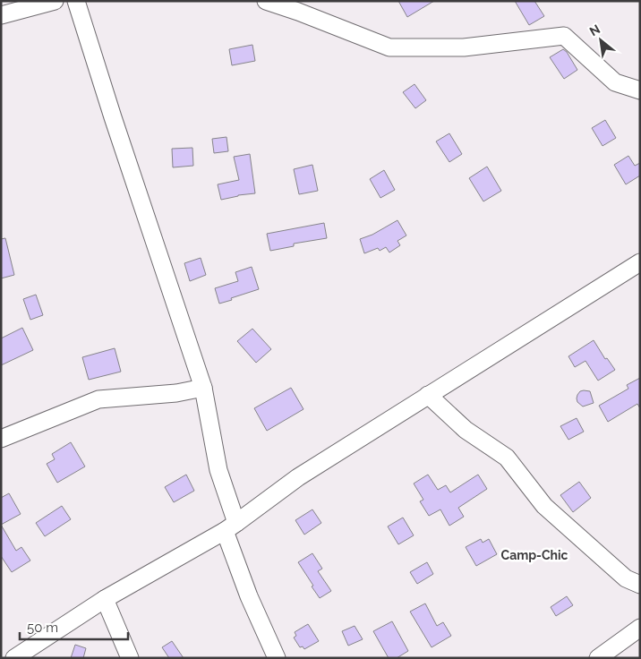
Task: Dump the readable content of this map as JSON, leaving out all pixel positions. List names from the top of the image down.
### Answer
{
  "districts": ["Camp-Chic"],
  "scale_bar": "50 m",
  "north": "top left"
}
